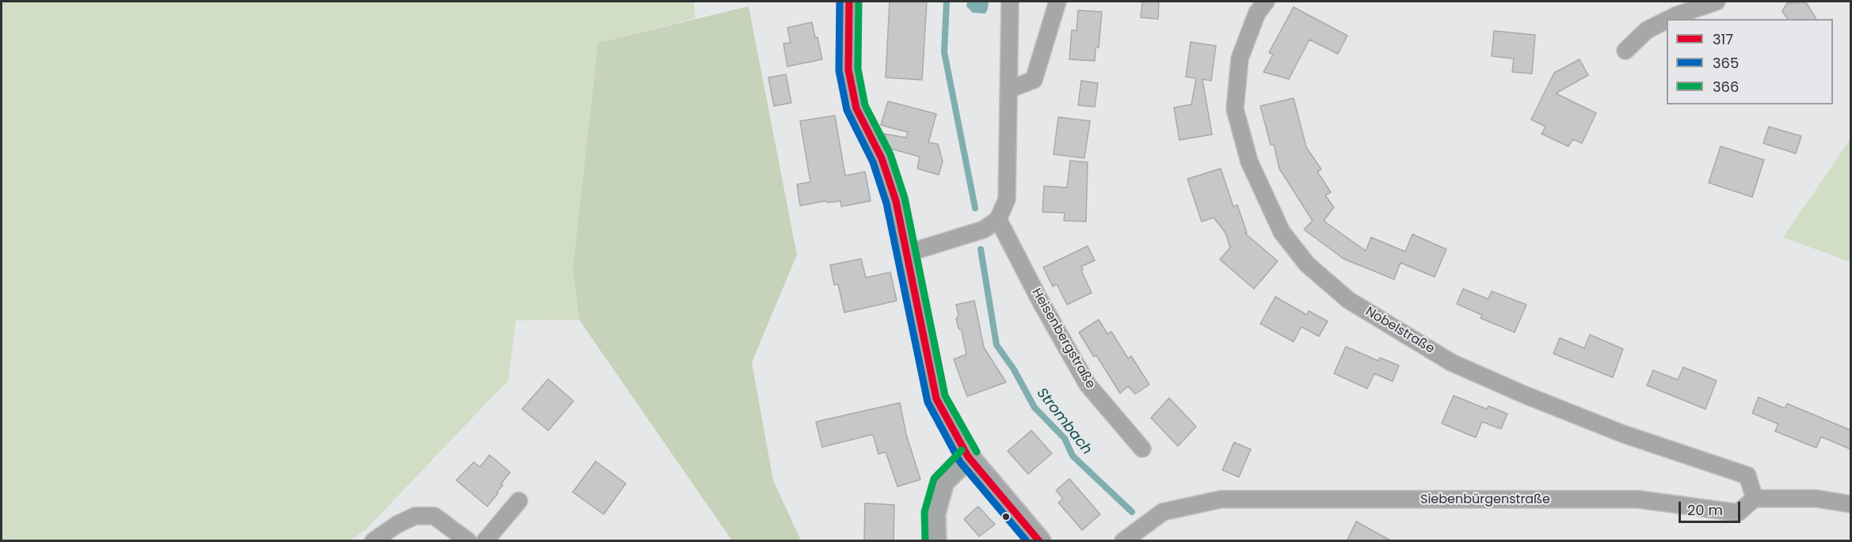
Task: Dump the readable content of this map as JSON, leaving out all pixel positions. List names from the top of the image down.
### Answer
{
  "streets": {
    "street": ["Nobelstraße", "Heisenbergstraße", "Siebenbürgenstraße"]
  },
  "crossings": [
    ["Nobelstraße", "Siebenbürgenstraße"]
  ],
  "water": ["Strombach"],
  "lines": ["transit line 317", "transit line 365", "transit line 366"],
  "legend": ["317", "365", "366"],
  "scale_bar": "20 m"
}
